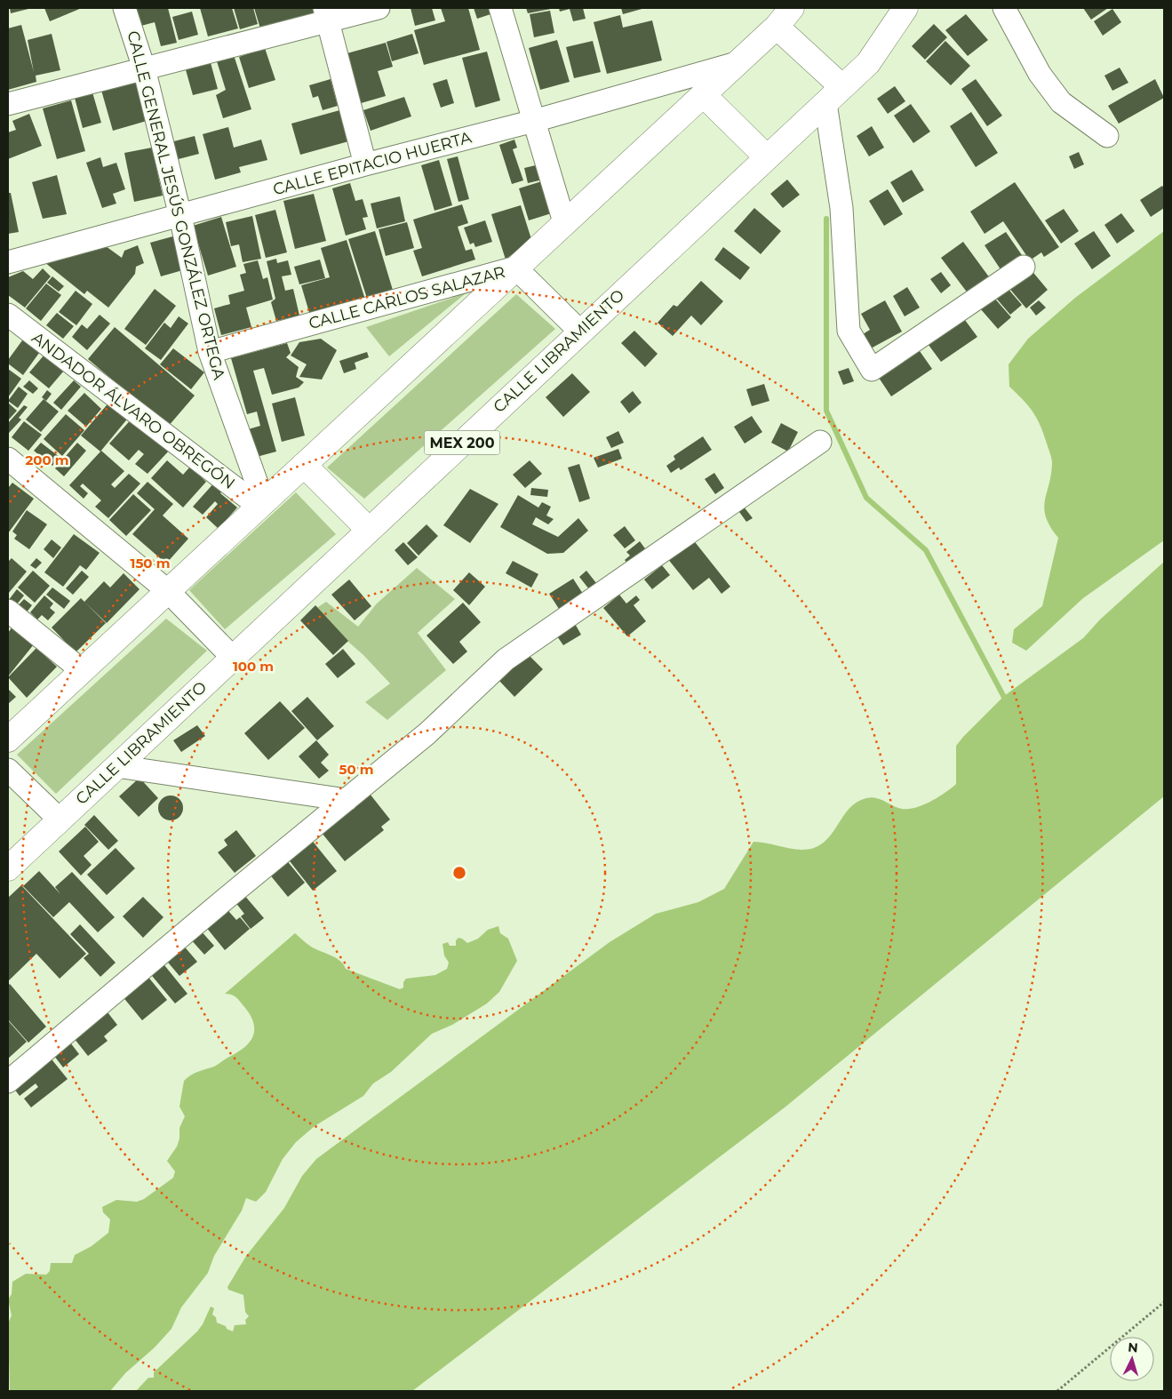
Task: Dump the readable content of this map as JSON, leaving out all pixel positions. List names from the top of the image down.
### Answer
{
  "streets": {
    "highway": ["CALLE LIBRAMIENTO", "MEX 200"],
    "street": [
      "CALLE EPITACIO HUERTA",
      "CALLE GENERAL JESÚS GONZÁLEZ ORTEGA",
      "CALLE CARLOS SALAZAR",
      "ANDADOR ÁLVARO OBREGÓN"
    ]
  },
  "crossings": [
    ["CALLE EPITACIO HUERTA", "CALLE GENERAL JESÚS GONZÁLEZ ORTEGA"],
    ["CALLE GENERAL JESÚS GONZÁLEZ ORTEGA", "CALLE CARLOS SALAZAR"],
    ["CALLE GENERAL JESÚS GONZÁLEZ ORTEGA", "ANDADOR ÁLVARO OBREGÓN"],
    ["CALLE CARLOS SALAZAR", "CALLE LIBRAMIENTO"]
  ],
  "north": "top",
  "rings": [
    "200 m",
    "150 m",
    "100 m",
    "50 m"
  ]
}
